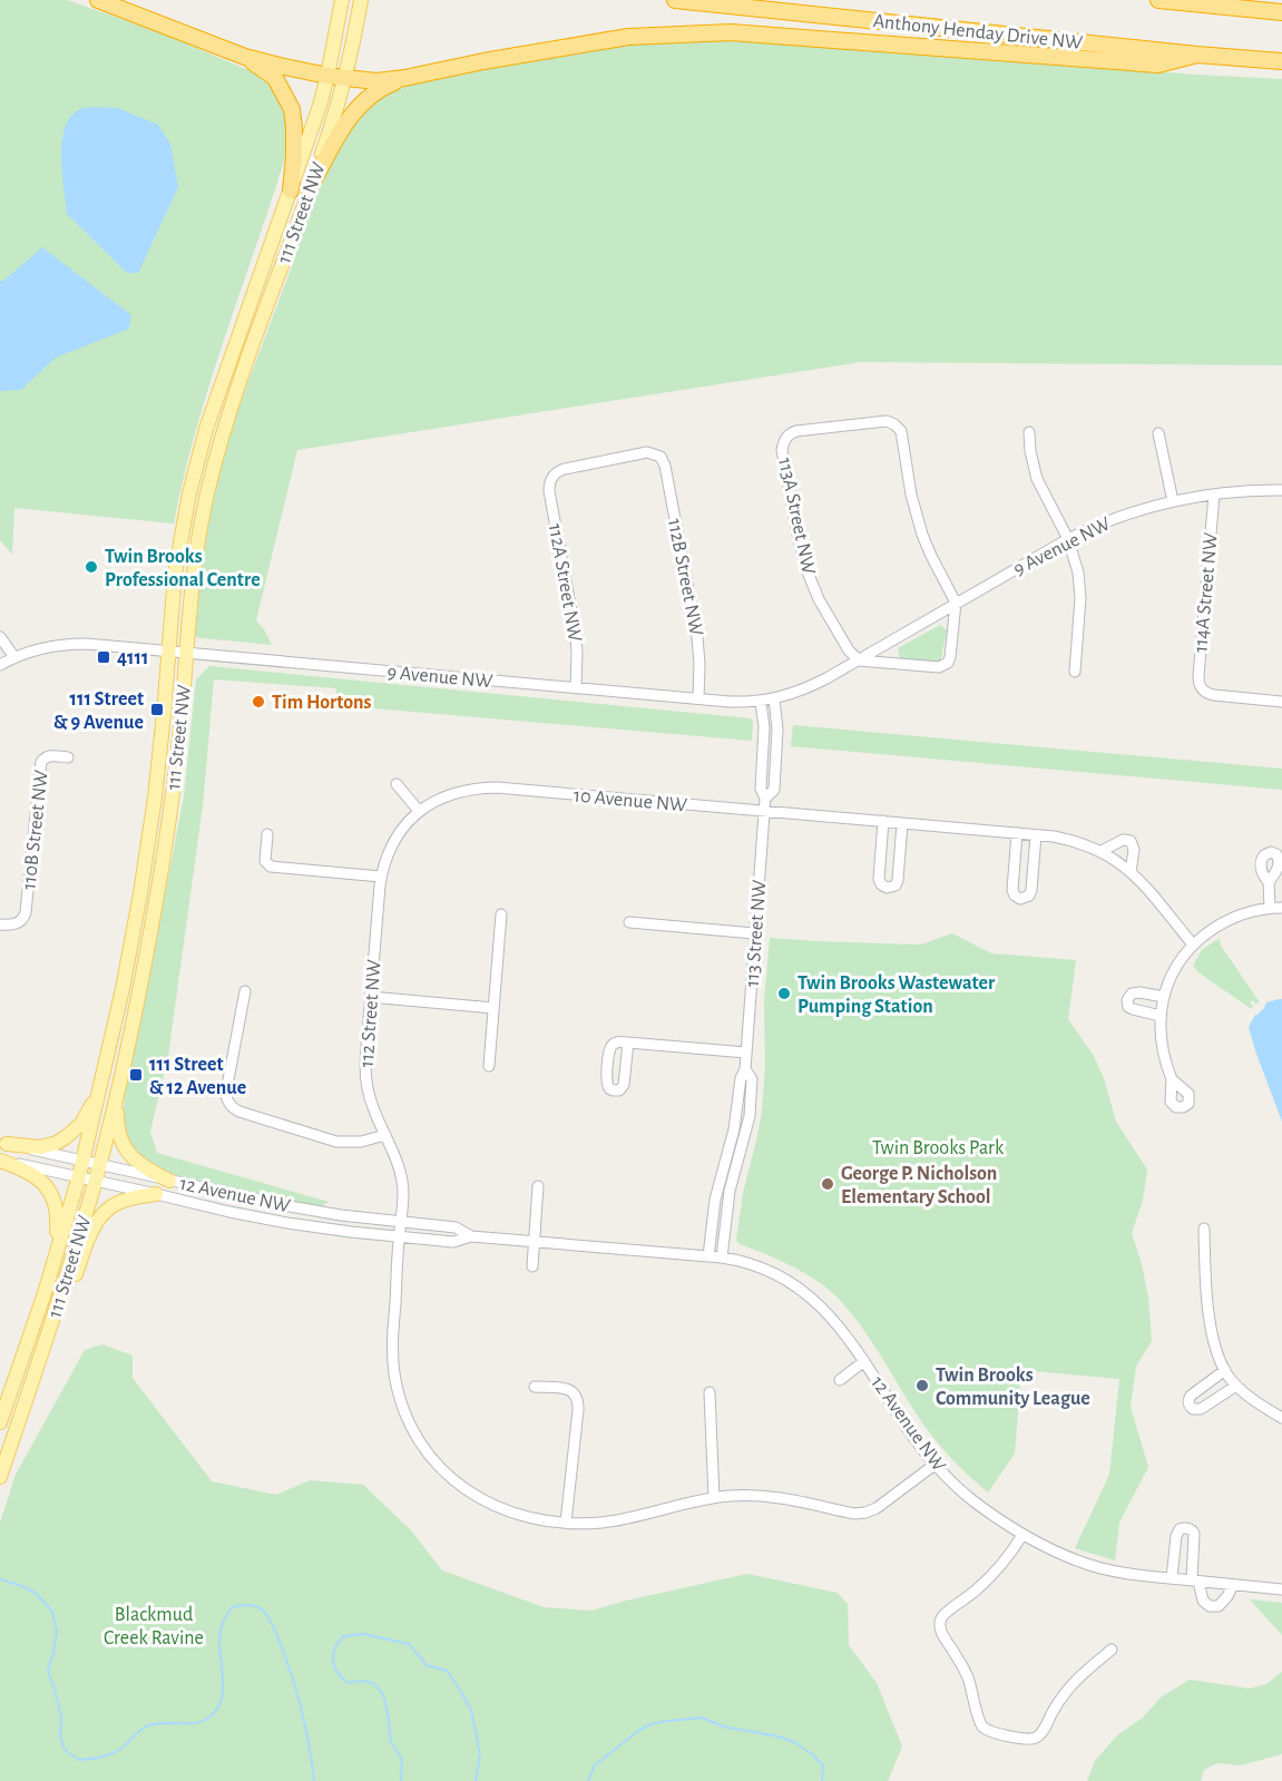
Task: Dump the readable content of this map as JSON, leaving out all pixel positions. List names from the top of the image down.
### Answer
{
  "streets": {
    "highway": ["Anthony Henday Drive NW"],
    "main road": ["111 Street NW"],
    "street": [
      "113A Street NW",
      "9 Avenue NW",
      "112B Street NW",
      "112A Street NW",
      "114A Street NW",
      "10 Avenue NW",
      "110B Street NW",
      "113 Street NW",
      "112 Street NW",
      "12 Avenue NW"
    ]
  },
  "crossings": [
    ["111 Street NW", "9 Avenue NW"],
    ["111 Street NW", "12 Avenue NW"],
    ["113A Street NW", "9 Avenue NW"],
    ["9 Avenue NW", "112B Street NW"],
    ["9 Avenue NW", "112A Street NW"],
    ["9 Avenue NW", "114A Street NW"],
    ["9 Avenue NW", "113 Street NW"],
    ["112B Street NW", "112A Street NW"],
    ["10 Avenue NW", "113 Street NW"],
    ["10 Avenue NW", "112 Street NW"],
    ["113 Street NW", "12 Avenue NW"],
    ["112 Street NW", "12 Avenue NW"]
  ],
  "parks": ["Twin Brooks Park", "Blackmud Creek Ravine"],
  "places": {
    "other": [
      "Twin Brooks Professional Centre",
      "Tim Hortons",
      "Twin Brooks Wastewater Pumping Station",
      "George P. Nicholson Elementary School",
      "Twin Brooks Community League"
    ],
    "transit": ["4111", "111 Street & 9 Avenue", "111 Street & 12 Avenue"]
  }
}
